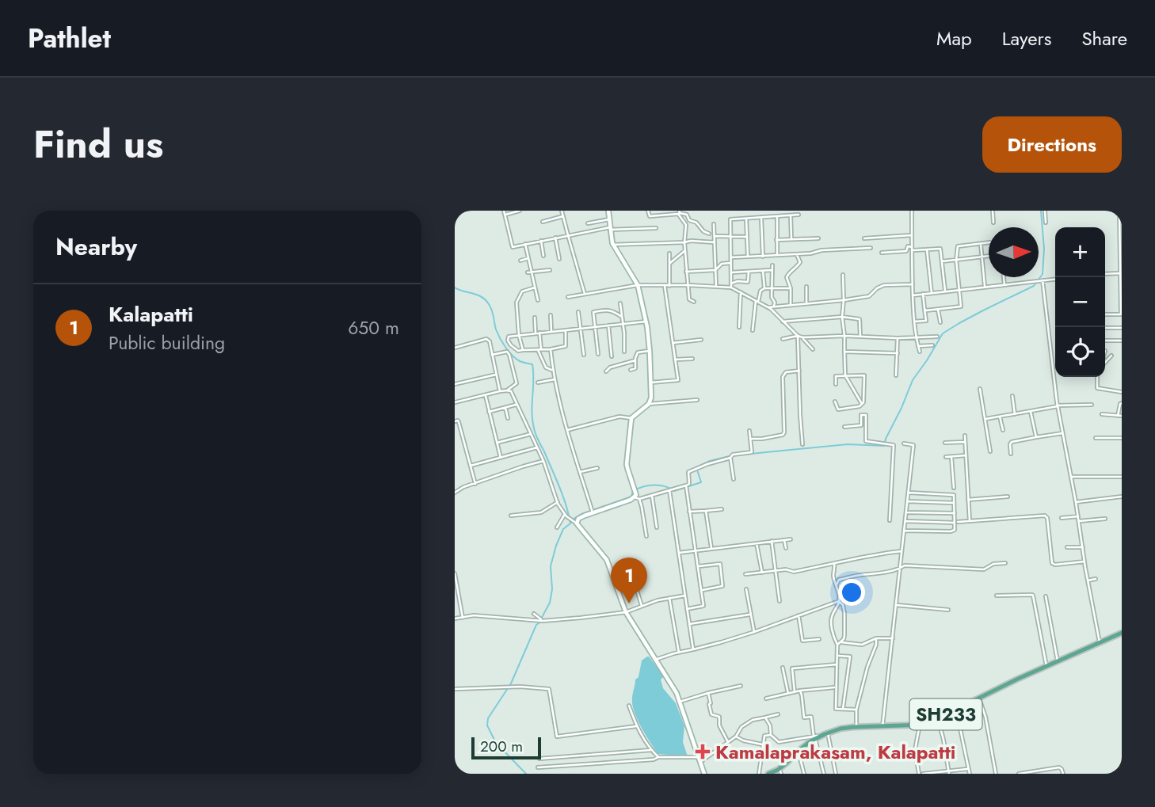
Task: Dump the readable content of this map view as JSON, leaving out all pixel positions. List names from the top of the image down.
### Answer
{
  "streets": {
    "main road": ["SH233"]
  },
  "places": {
    "health": ["Kamalaprakasam, Kalapatti"]
  },
  "scale_bar": "200 m",
  "north": "right",
  "page": {
    "header": "Pathlet",
    "nav": ["Map", "Layers", "Share"],
    "title": "Find us",
    "buttons": "Directions",
    "heading": "Nearby",
    "map_buttons": ["+", "−"],
    "list": [
      {
        "mark": "1",
        "name": "Kalapatti",
        "note": "Public building",
        "value": "650 m"
      }
    ],
    "pins": "1",
    "scale": "200 m"
  }
}
